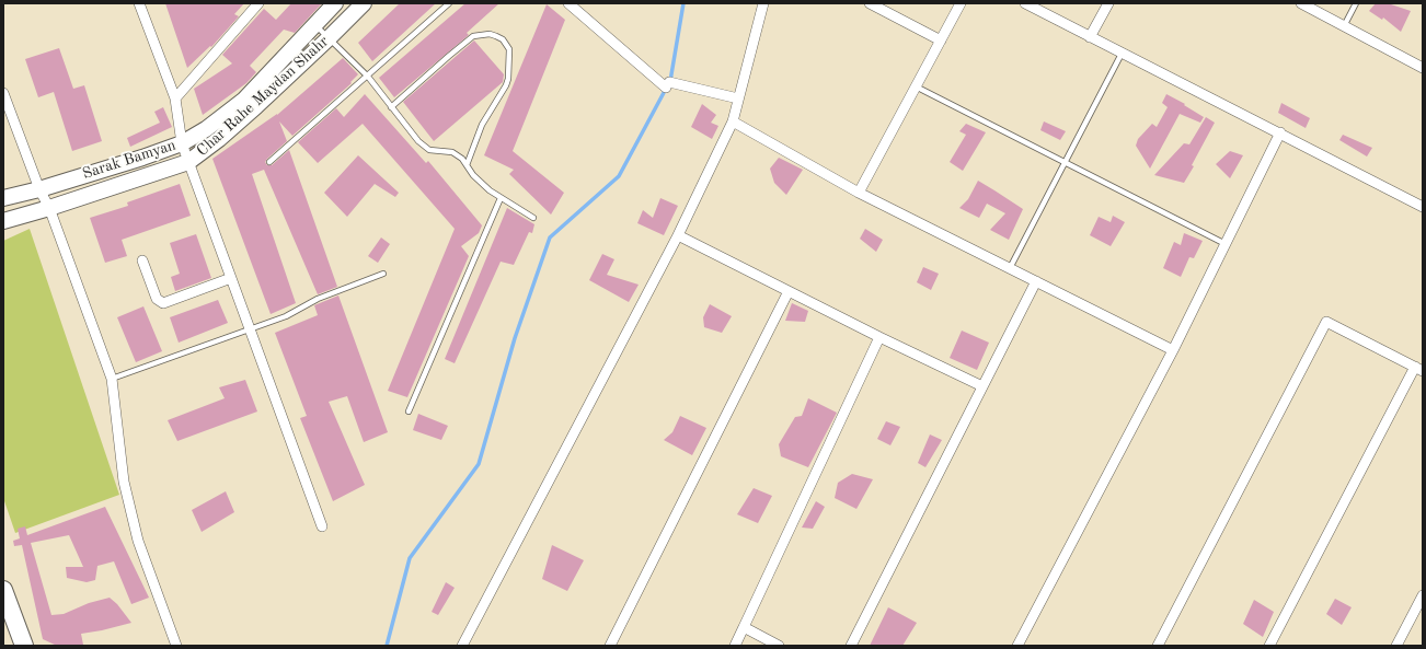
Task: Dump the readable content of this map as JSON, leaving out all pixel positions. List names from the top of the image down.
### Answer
{
  "streets": {
    "main road": ["Char Rahe Maydan Shahr", "Sarak Bamyan"]
  }
}
